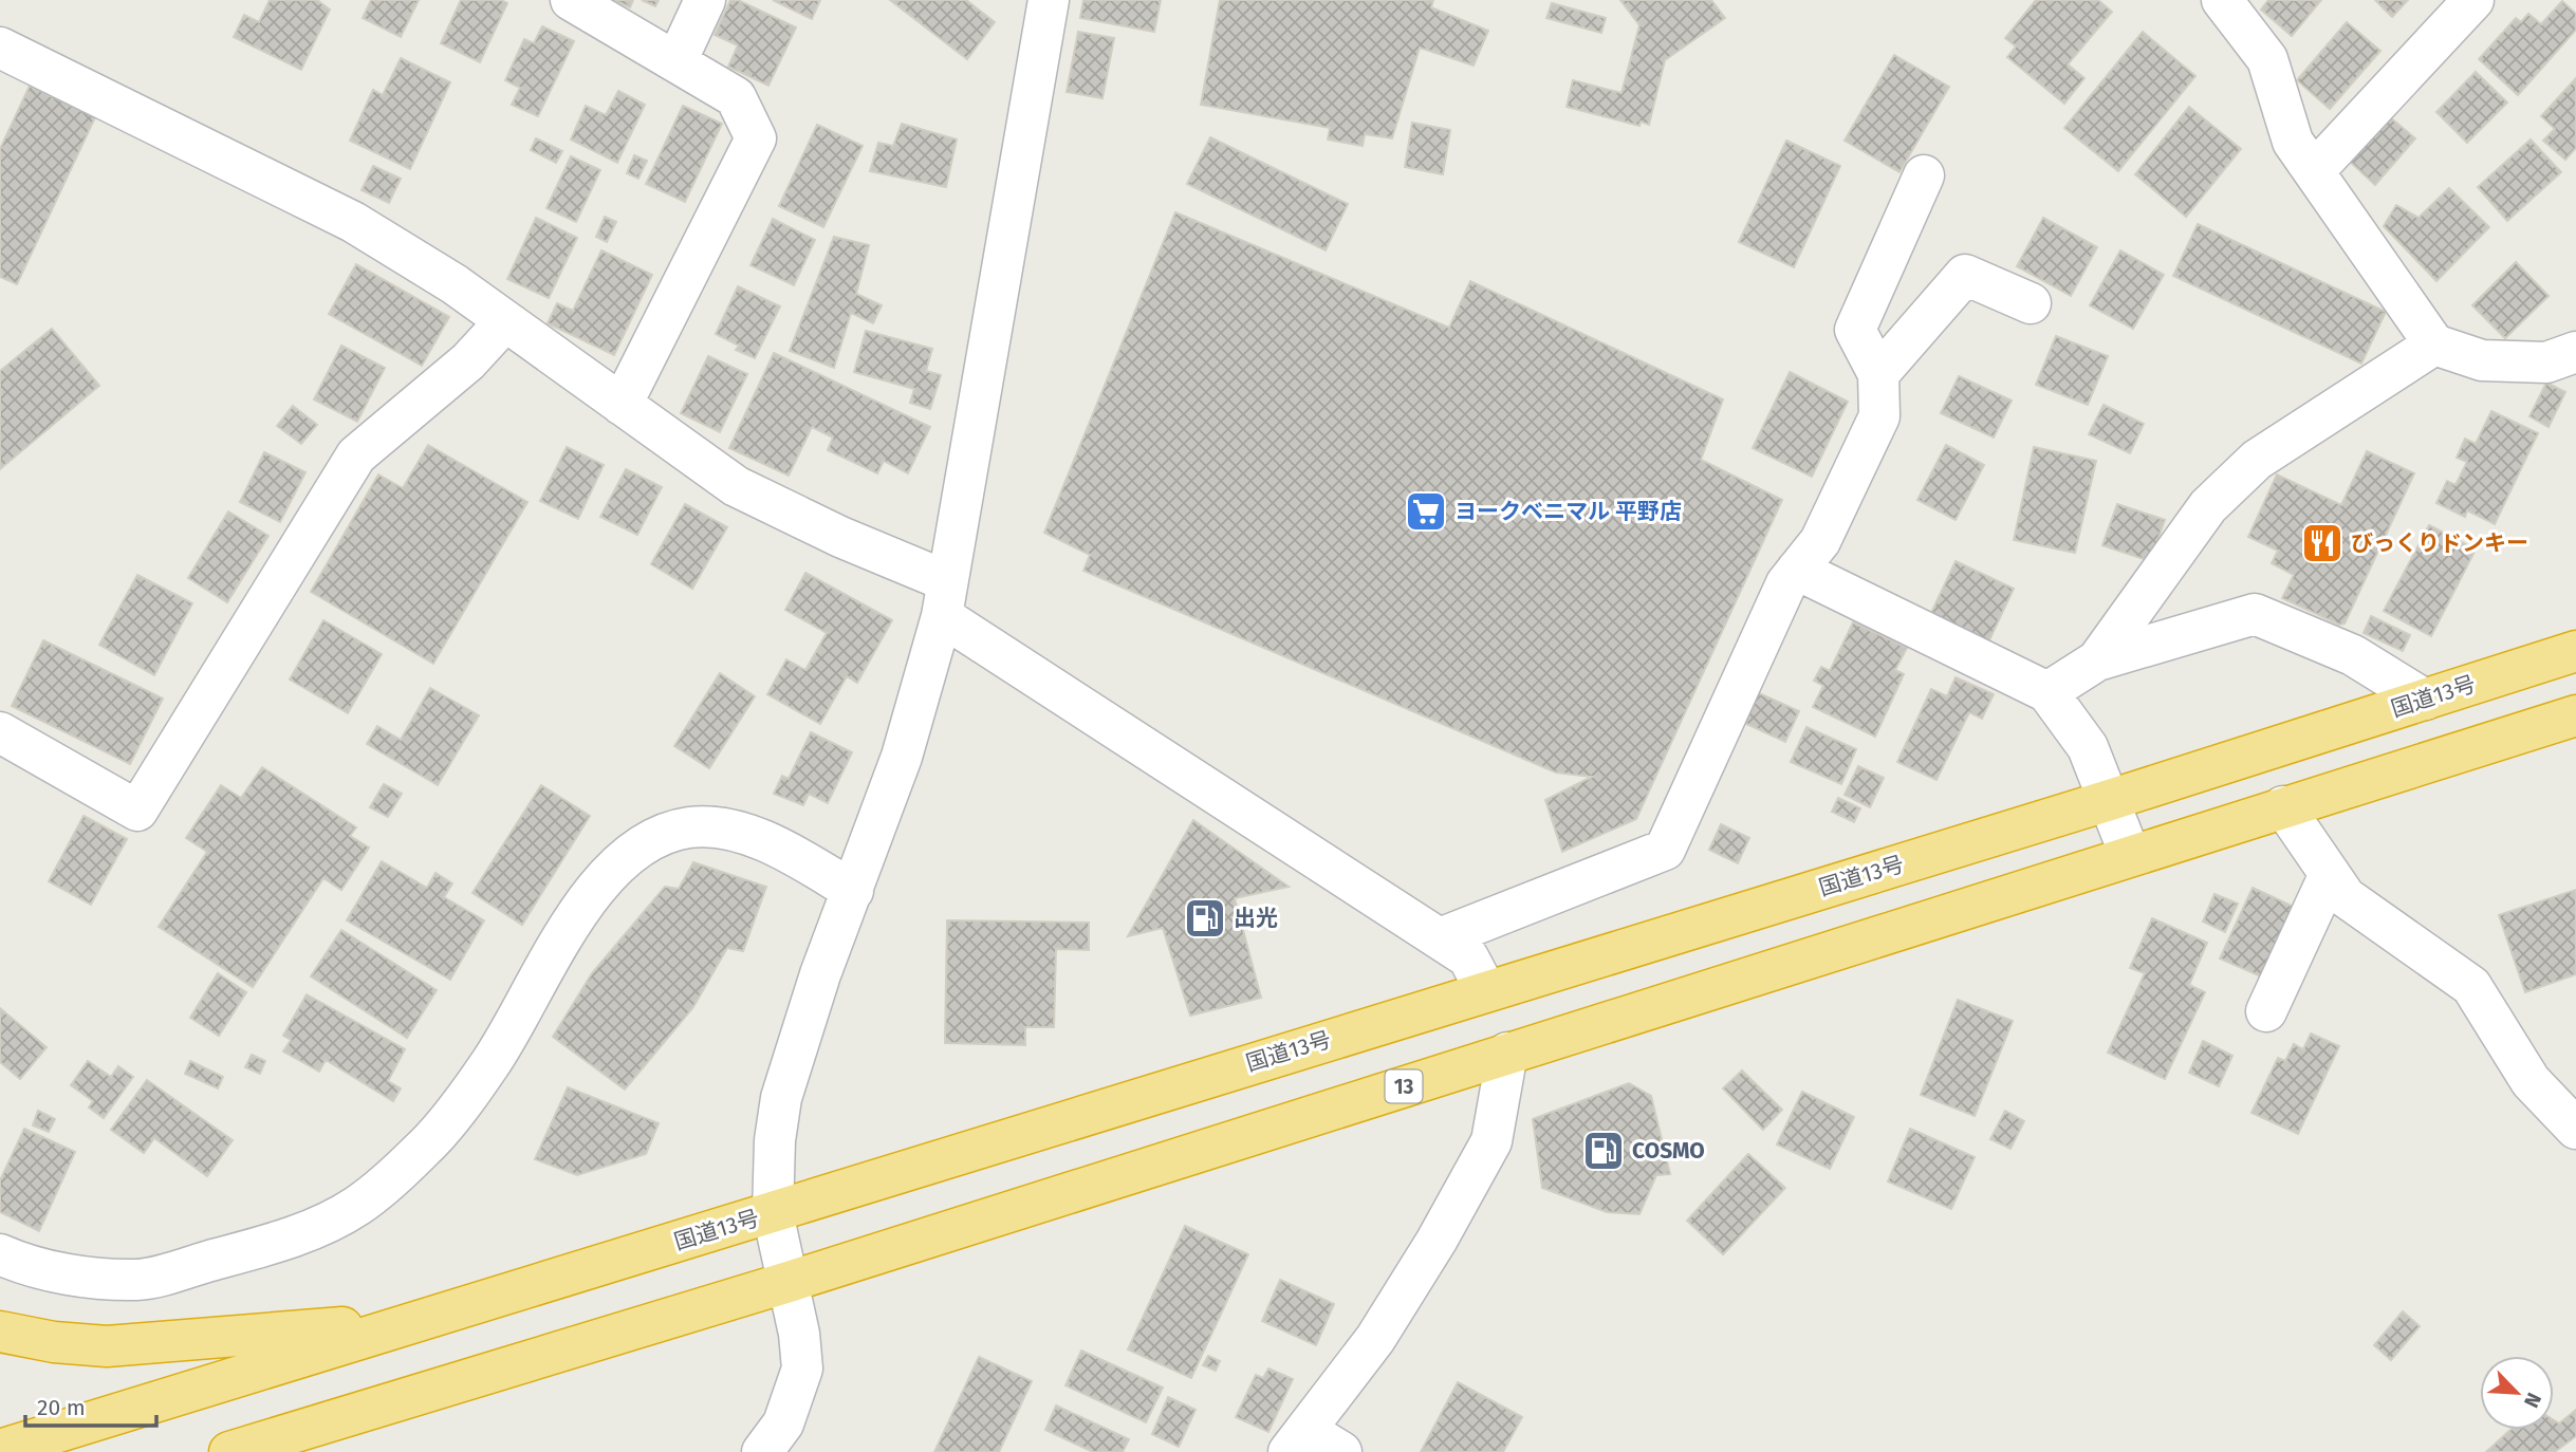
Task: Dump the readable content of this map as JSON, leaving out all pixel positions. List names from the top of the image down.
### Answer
{
  "streets": {
    "highway": ["国道13号", "13"]
  },
  "places": {
    "supermarket": ["ヨークベニマル 平野店"],
    "restaurant": ["びっくりドンキー"],
    "fuel station": ["出光", "COSMO"]
  },
  "scale_bar": "20 m",
  "north": "bottom right"
}
